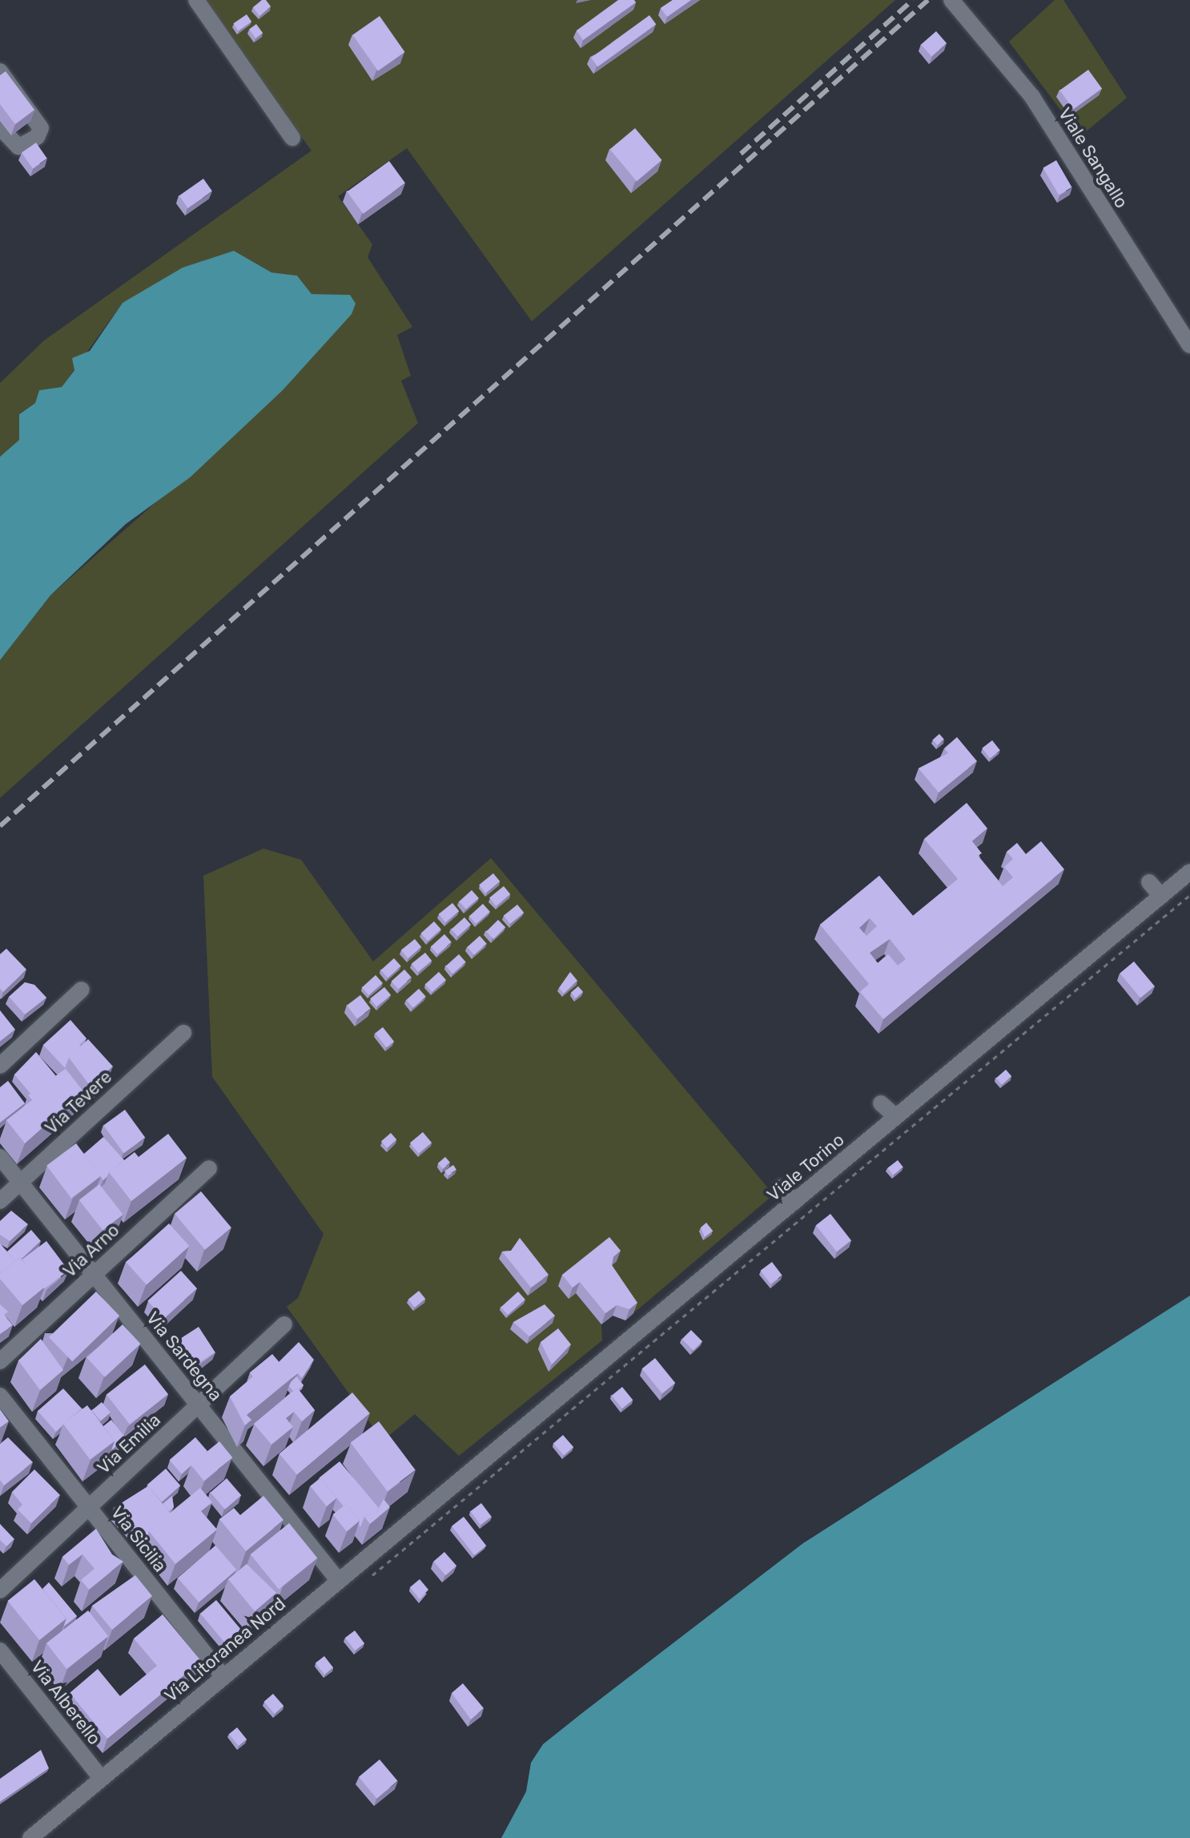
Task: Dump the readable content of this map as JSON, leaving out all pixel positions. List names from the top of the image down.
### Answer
{
  "streets": {
    "street": [
      "Viale Sangallo",
      "Via Tevere",
      "Viale Torino",
      "Via Arno",
      "Via Sardegna",
      "Via Emilia",
      "Via Sicilia",
      "Via Litoranea Nord",
      "Via Alberello"
    ]
  },
  "crossings": [
    ["Via Tevere", "Via Sardegna"],
    ["Viale Torino", "Via Litoranea Nord"],
    ["Via Arno", "Via Sardegna"],
    ["Via Sardegna", "Via Emilia"],
    ["Via Sardegna", "Via Litoranea Nord"],
    ["Via Emilia", "Via Sicilia"],
    ["Via Sicilia", "Via Litoranea Nord"],
    ["Via Litoranea Nord", "Via Alberello"]
  ]
}
